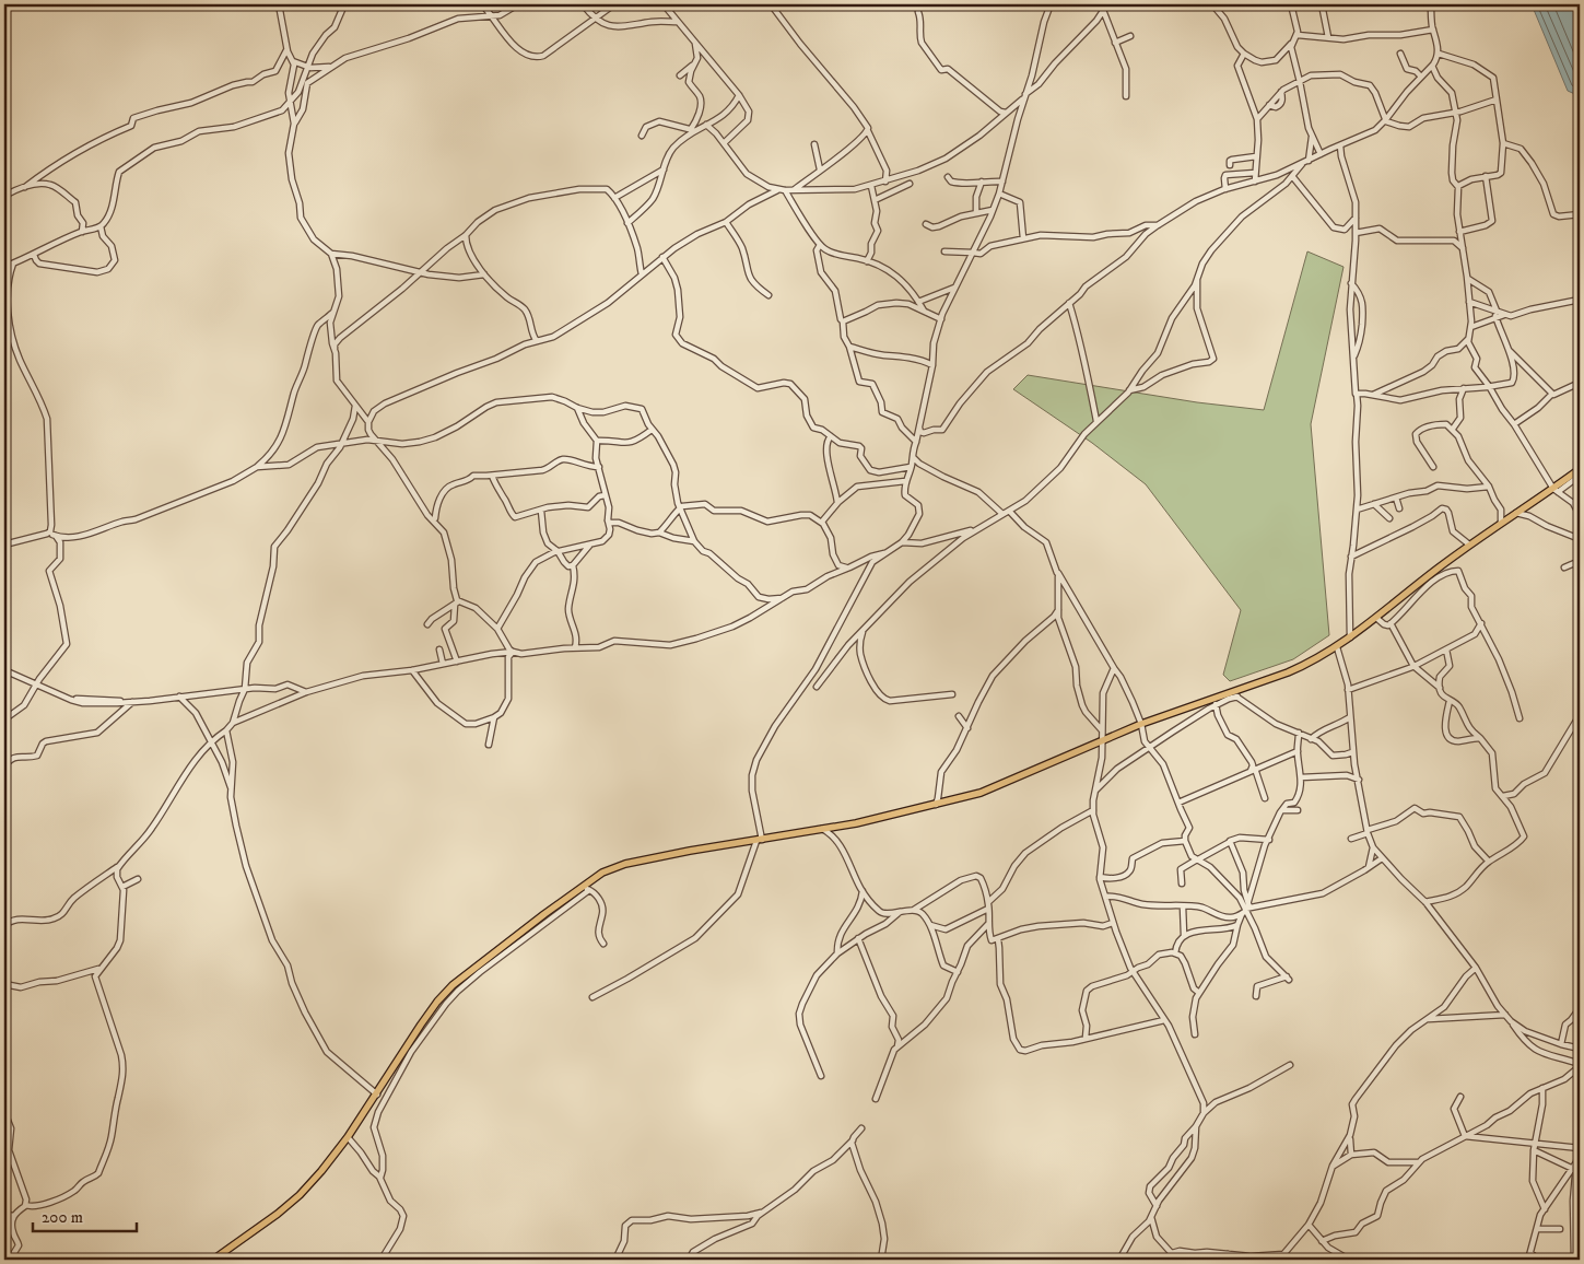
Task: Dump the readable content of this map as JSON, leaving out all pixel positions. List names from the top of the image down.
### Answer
{
  "scale_bar": "200 m"
}
